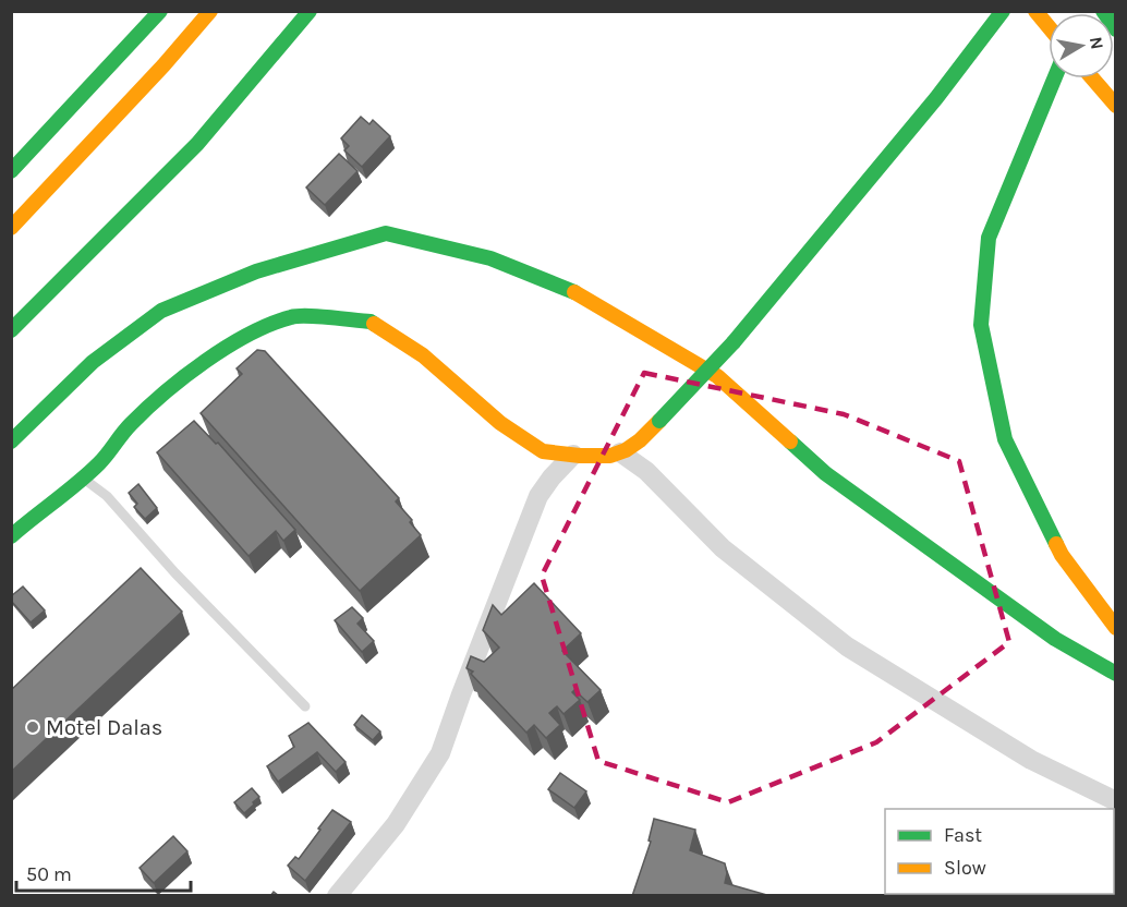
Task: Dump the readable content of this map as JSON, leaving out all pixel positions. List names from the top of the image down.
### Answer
{
  "places": ["Motel Dalas"],
  "legend": ["Fast", "Slow"],
  "scale_bar": "50 m",
  "north": "right"
}
